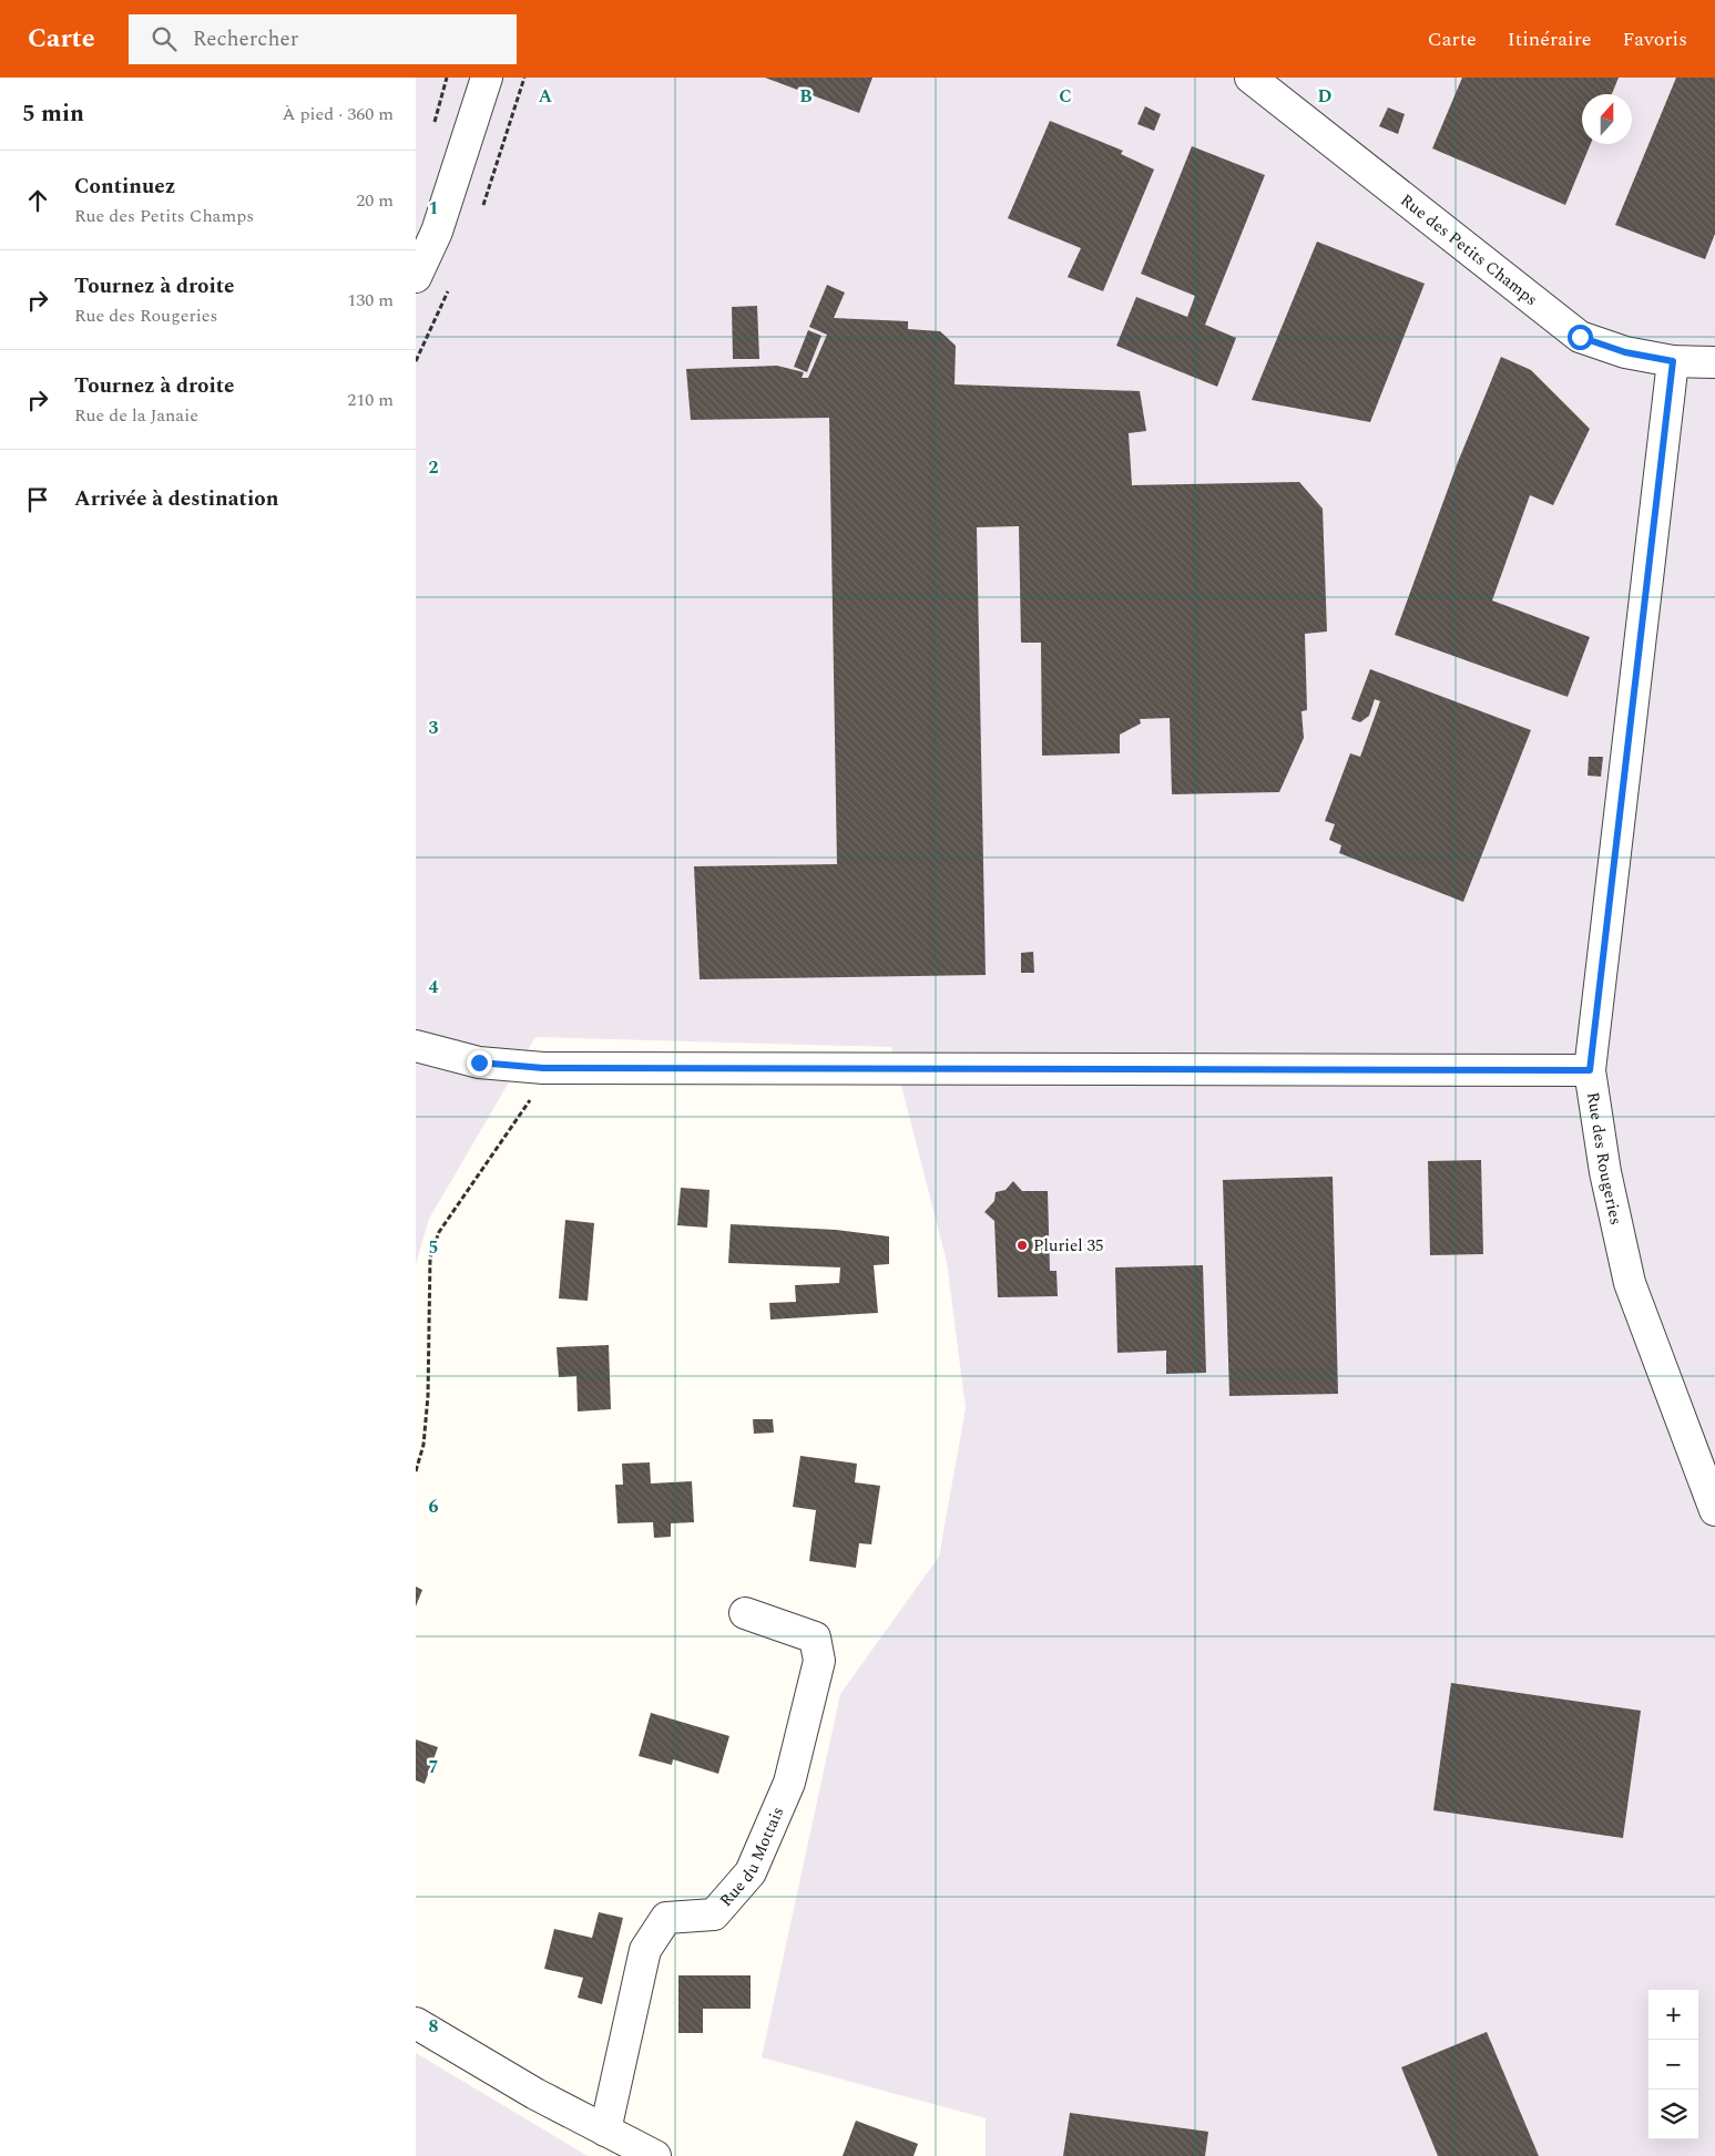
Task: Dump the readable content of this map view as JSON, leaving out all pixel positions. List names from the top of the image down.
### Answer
{
  "streets": {
    "street": ["Rue des Petits Champs", "Rue des Rougeries", "Rue du Mottais"]
  },
  "crossings": [
    ["Rue des Petits Champs", "Rue des Rougeries"]
  ],
  "places": ["Pluriel 35"],
  "north": "top",
  "page": {
    "header": "Carte",
    "search": "Rechercher",
    "nav": ["Carte", "Itinéraire", "Favoris"],
    "heading": ["5 min", "À pied · 360 m"],
    "list": [
      ["Continuez", "Rue des Petits Champs", "20 m"],
      ["Tournez à droite", "Rue des Rougeries", "130 m"],
      ["Tournez à droite", "Rue de la Janaie", "210 m"],
      "Arrivée à destination"
    ],
    "map_buttons": ["+", "−"]
  },
  "grid": {
    "columns": [
      "A",
      "B",
      "C",
      "D"
    ],
    "rows": [
      "1",
      "2",
      "3",
      "4",
      "5",
      "6",
      "7",
      "8"
    ]
  }
}
